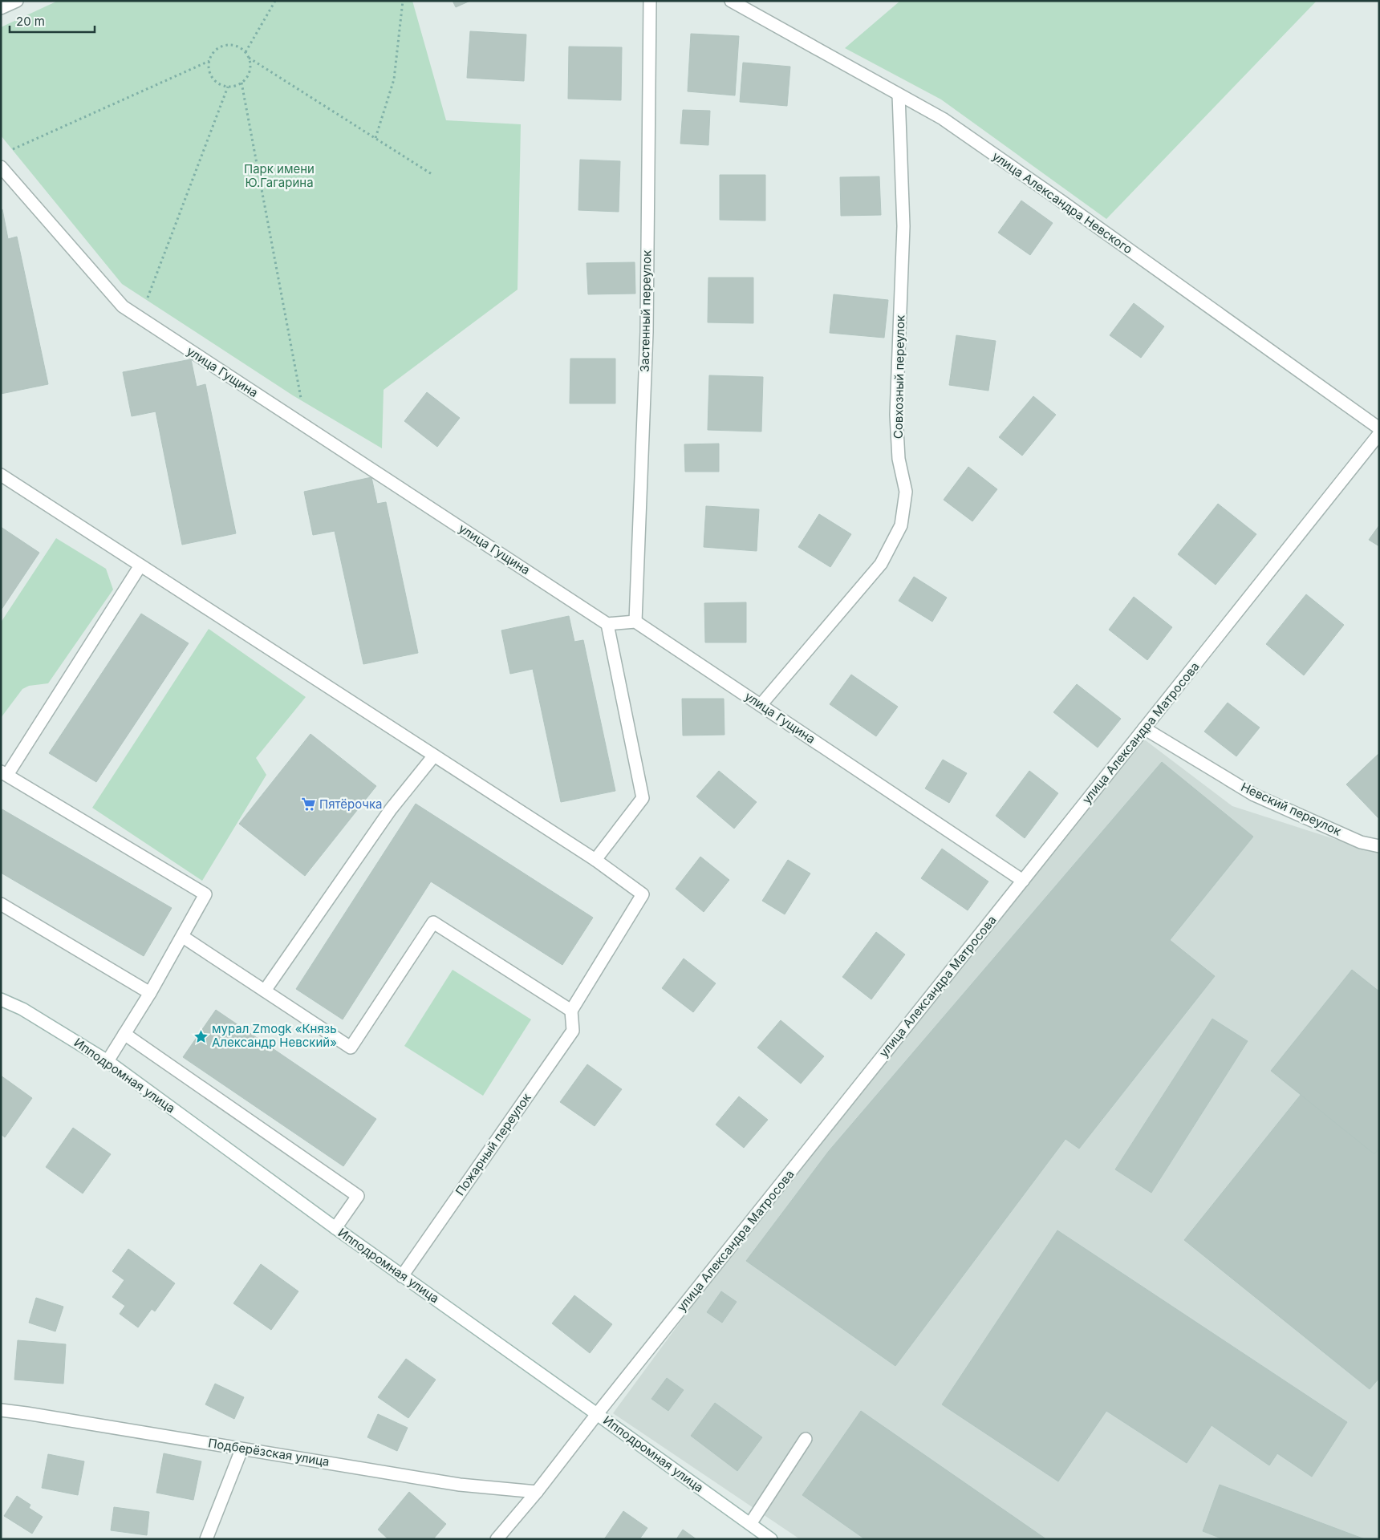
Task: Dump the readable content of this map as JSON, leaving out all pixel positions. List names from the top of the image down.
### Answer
{
  "streets": {
    "street": [
      "улица Александра Невского",
      "Застенный переулок",
      "улица Гущина",
      "Совхозный переулок",
      "улица Александра Матросова",
      "Невский переулок",
      "Ипподромная улица",
      "Пожарный переулок",
      "Подберёзская улица"
    ]
  },
  "crossings": [
    ["улица Александра Невского", "Совхозный переулок"],
    ["Застенный переулок", "улица Гущина"],
    ["улица Гущина", "Совхозный переулок"],
    ["улица Гущина", "улица Александра Матросова"],
    ["улица Александра Матросова", "Невский переулок"],
    ["улица Александра Матросова", "Ипподромная улица"],
    ["улица Александра Матросова", "Подберёзская улица"],
    ["Ипподромная улица", "Пожарный переулок"]
  ],
  "parks": ["Парк имени Ю.Гагарина"],
  "places": {
    "supermarket": ["Пятёрочка"],
    "place": ["мурал Zmogk «Князь Александр Невский»"]
  },
  "scale_bar": "20 m"
}
